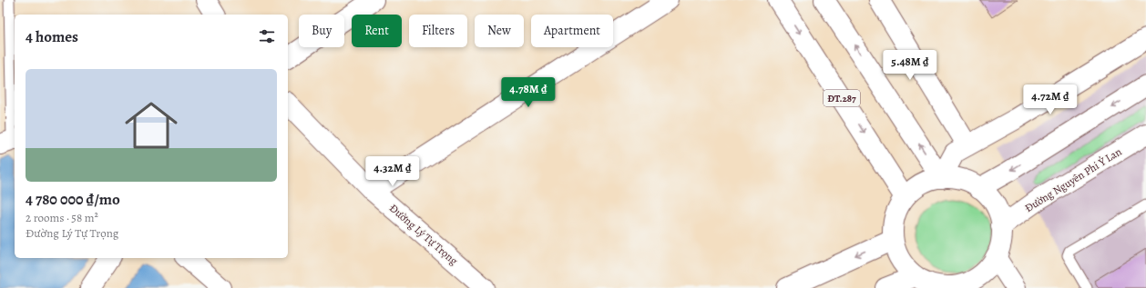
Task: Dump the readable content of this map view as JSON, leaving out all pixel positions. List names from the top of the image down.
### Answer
{
  "streets": {
    "main road": ["ĐT.287", "Đường Nguyên Phi Ỷ Lan", "Đường Lý Tự Trọng"]
  },
  "crossings": [
    ["ĐT.287", "Đường Nguyên Phi Ỷ Lan"]
  ],
  "page": {
    "chip": [
      "Buy",
      "Rent",
      "Filters",
      "New",
      "Apartment"
    ],
    "heading": "4 homes",
    "price": [
      "5.48M ₫",
      "4.78M ₫",
      "4.72M ₫",
      "4.32M ₫"
    ],
    "list": [
      {
        "name": "4 780 000 ₫/mo",
        "note": "2 rooms · 58 m² · Đường Lý Tự Trọng"
      }
    ]
  }
}
